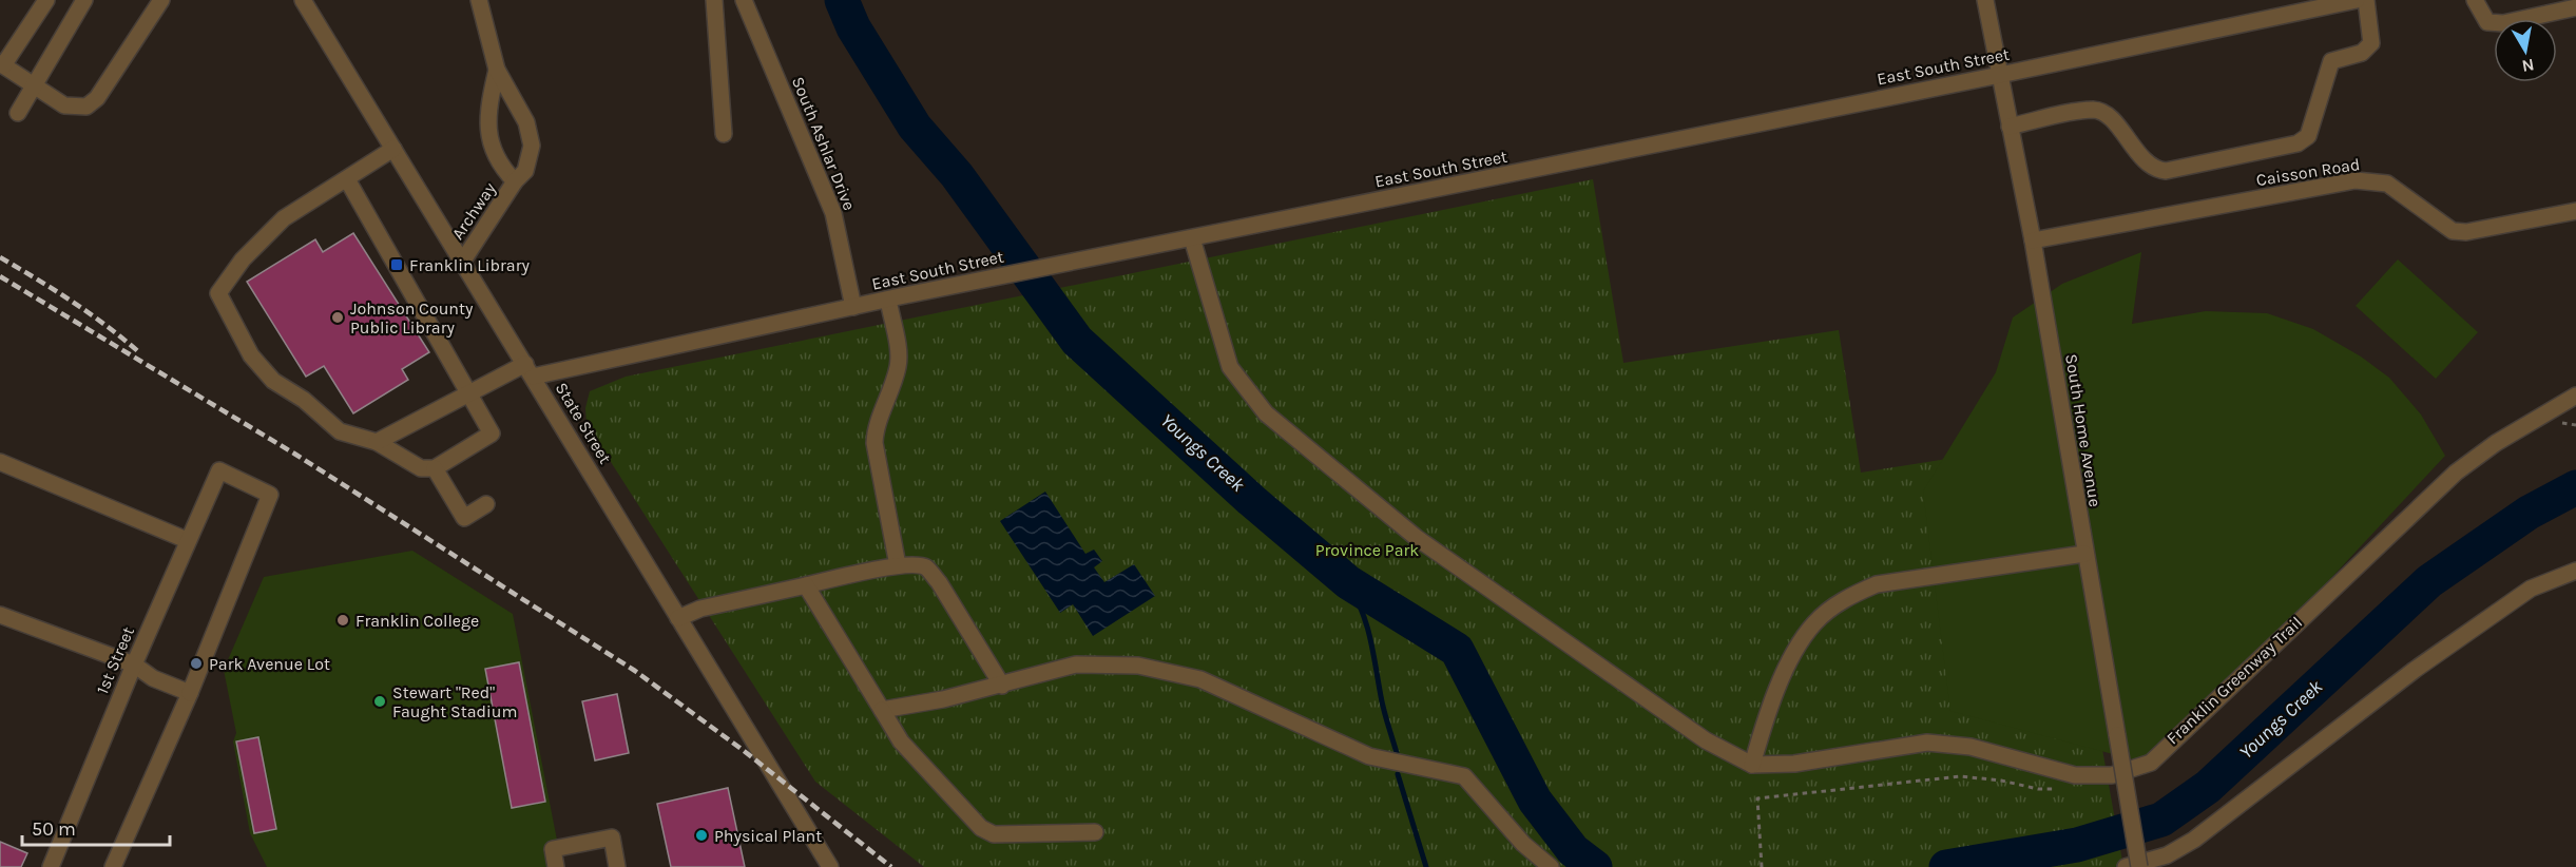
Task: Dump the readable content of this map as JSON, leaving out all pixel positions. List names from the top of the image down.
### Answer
{
  "streets": {
    "street": [
      "East South Street",
      "South Ashlar Drive",
      "Caisson Road",
      "Archway",
      "State Street",
      "South Home Avenue",
      "1st Street"
    ]
  },
  "crossings": [
    ["East South Street", "South Ashlar Drive"],
    ["East South Street", "State Street"],
    ["East South Street", "South Home Avenue"],
    ["Caisson Road", "South Home Avenue"],
    ["Archway", "State Street"]
  ],
  "water": ["Youngs Creek"],
  "parks": ["Province Park"],
  "places": {
    "transit": ["Franklin Library"],
    "other": [
      "Johnson County Public Library",
      "Franklin College",
      "Park Avenue Lot",
      "Stewart \"Red\" Faught Stadium",
      "Physical Plant"
    ]
  },
  "scale_bar": "50 m",
  "north": "bottom"
}
